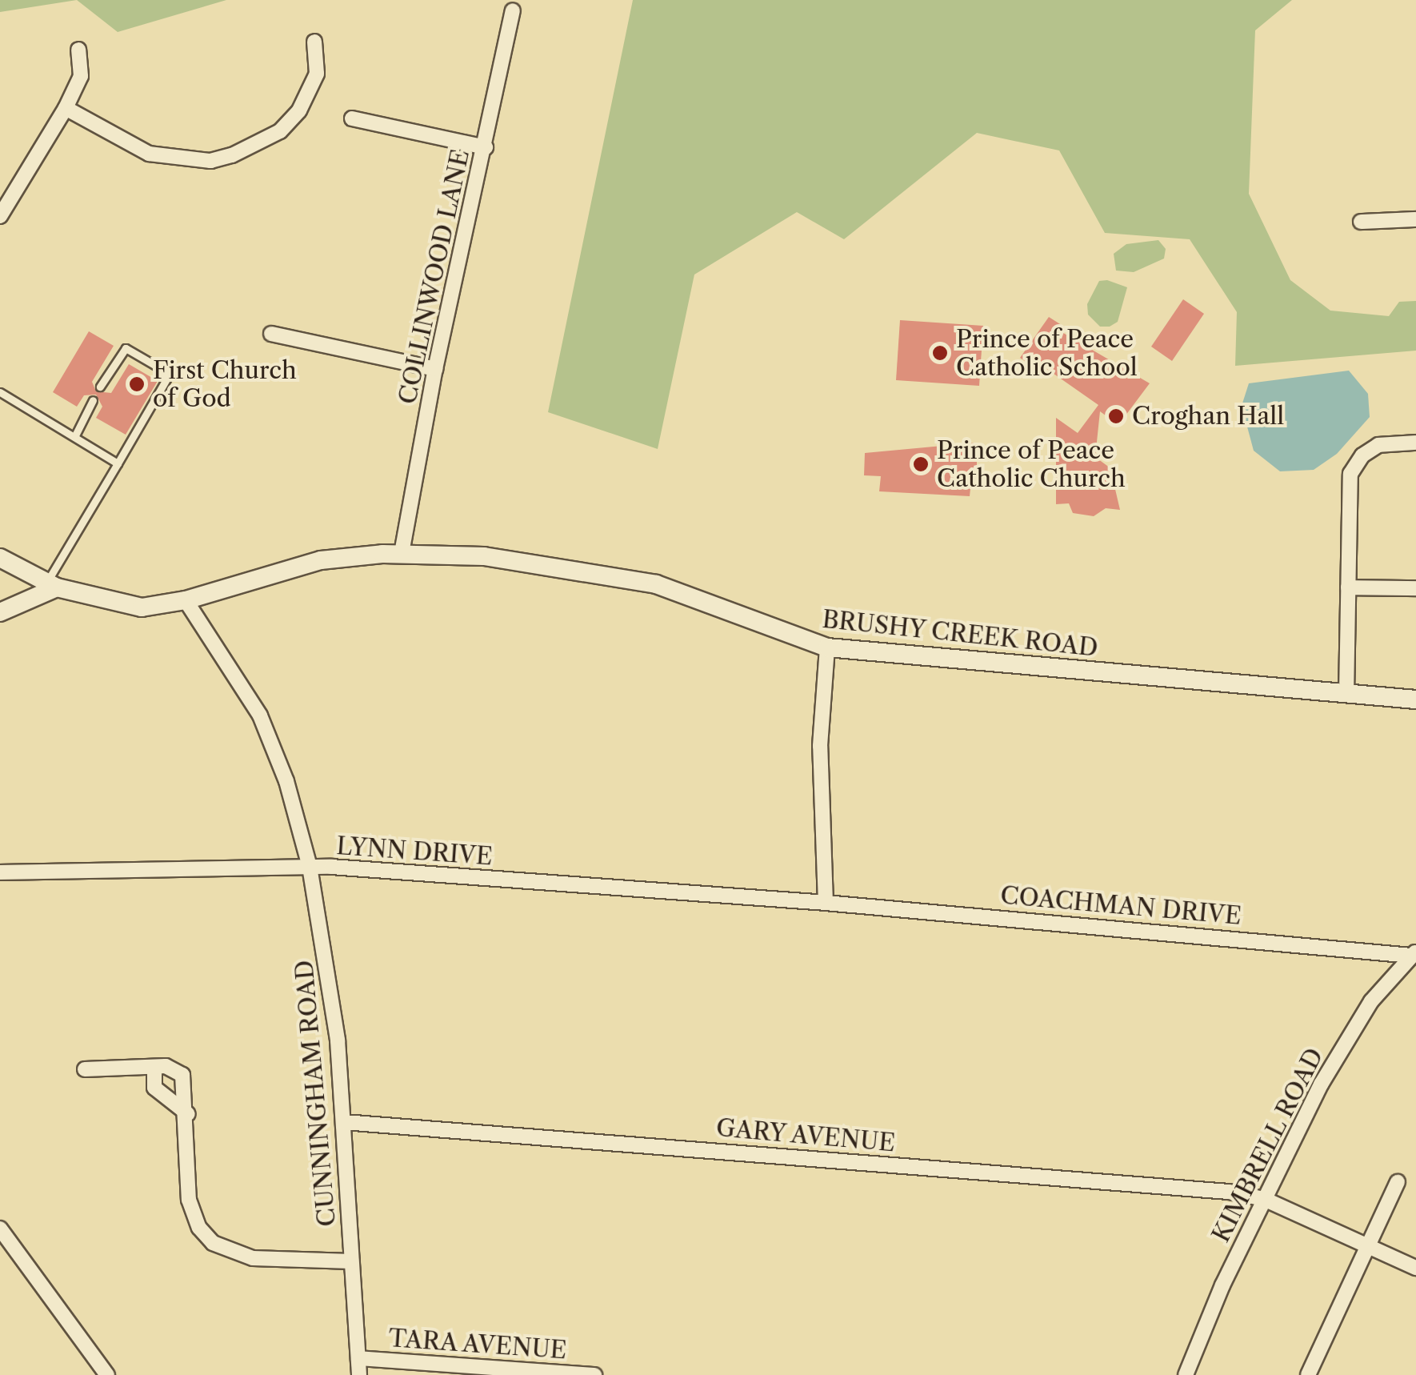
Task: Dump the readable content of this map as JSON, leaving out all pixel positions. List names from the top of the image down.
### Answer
{
  "streets": {
    "street": [
      "COLLINWOOD LANE",
      "BRUSHY CREEK ROAD",
      "LYNN DRIVE",
      "COACHMAN DRIVE",
      "CUNNINGHAM ROAD",
      "GARY AVENUE",
      "KIMBRELL ROAD",
      "TARA AVENUE"
    ]
  },
  "crossings": [
    ["COLLINWOOD LANE", "BRUSHY CREEK ROAD"],
    ["BRUSHY CREEK ROAD", "CUNNINGHAM ROAD"],
    ["LYNN DRIVE", "COACHMAN DRIVE"],
    ["LYNN DRIVE", "CUNNINGHAM ROAD"],
    ["COACHMAN DRIVE", "KIMBRELL ROAD"],
    ["CUNNINGHAM ROAD", "GARY AVENUE"],
    ["CUNNINGHAM ROAD", "TARA AVENUE"],
    ["GARY AVENUE", "KIMBRELL ROAD"]
  ],
  "places": [
    "Prince of Peace Catholic School",
    "First Church of God",
    "Croghan Hall",
    "Prince of Peace Catholic Church"
  ]
}
